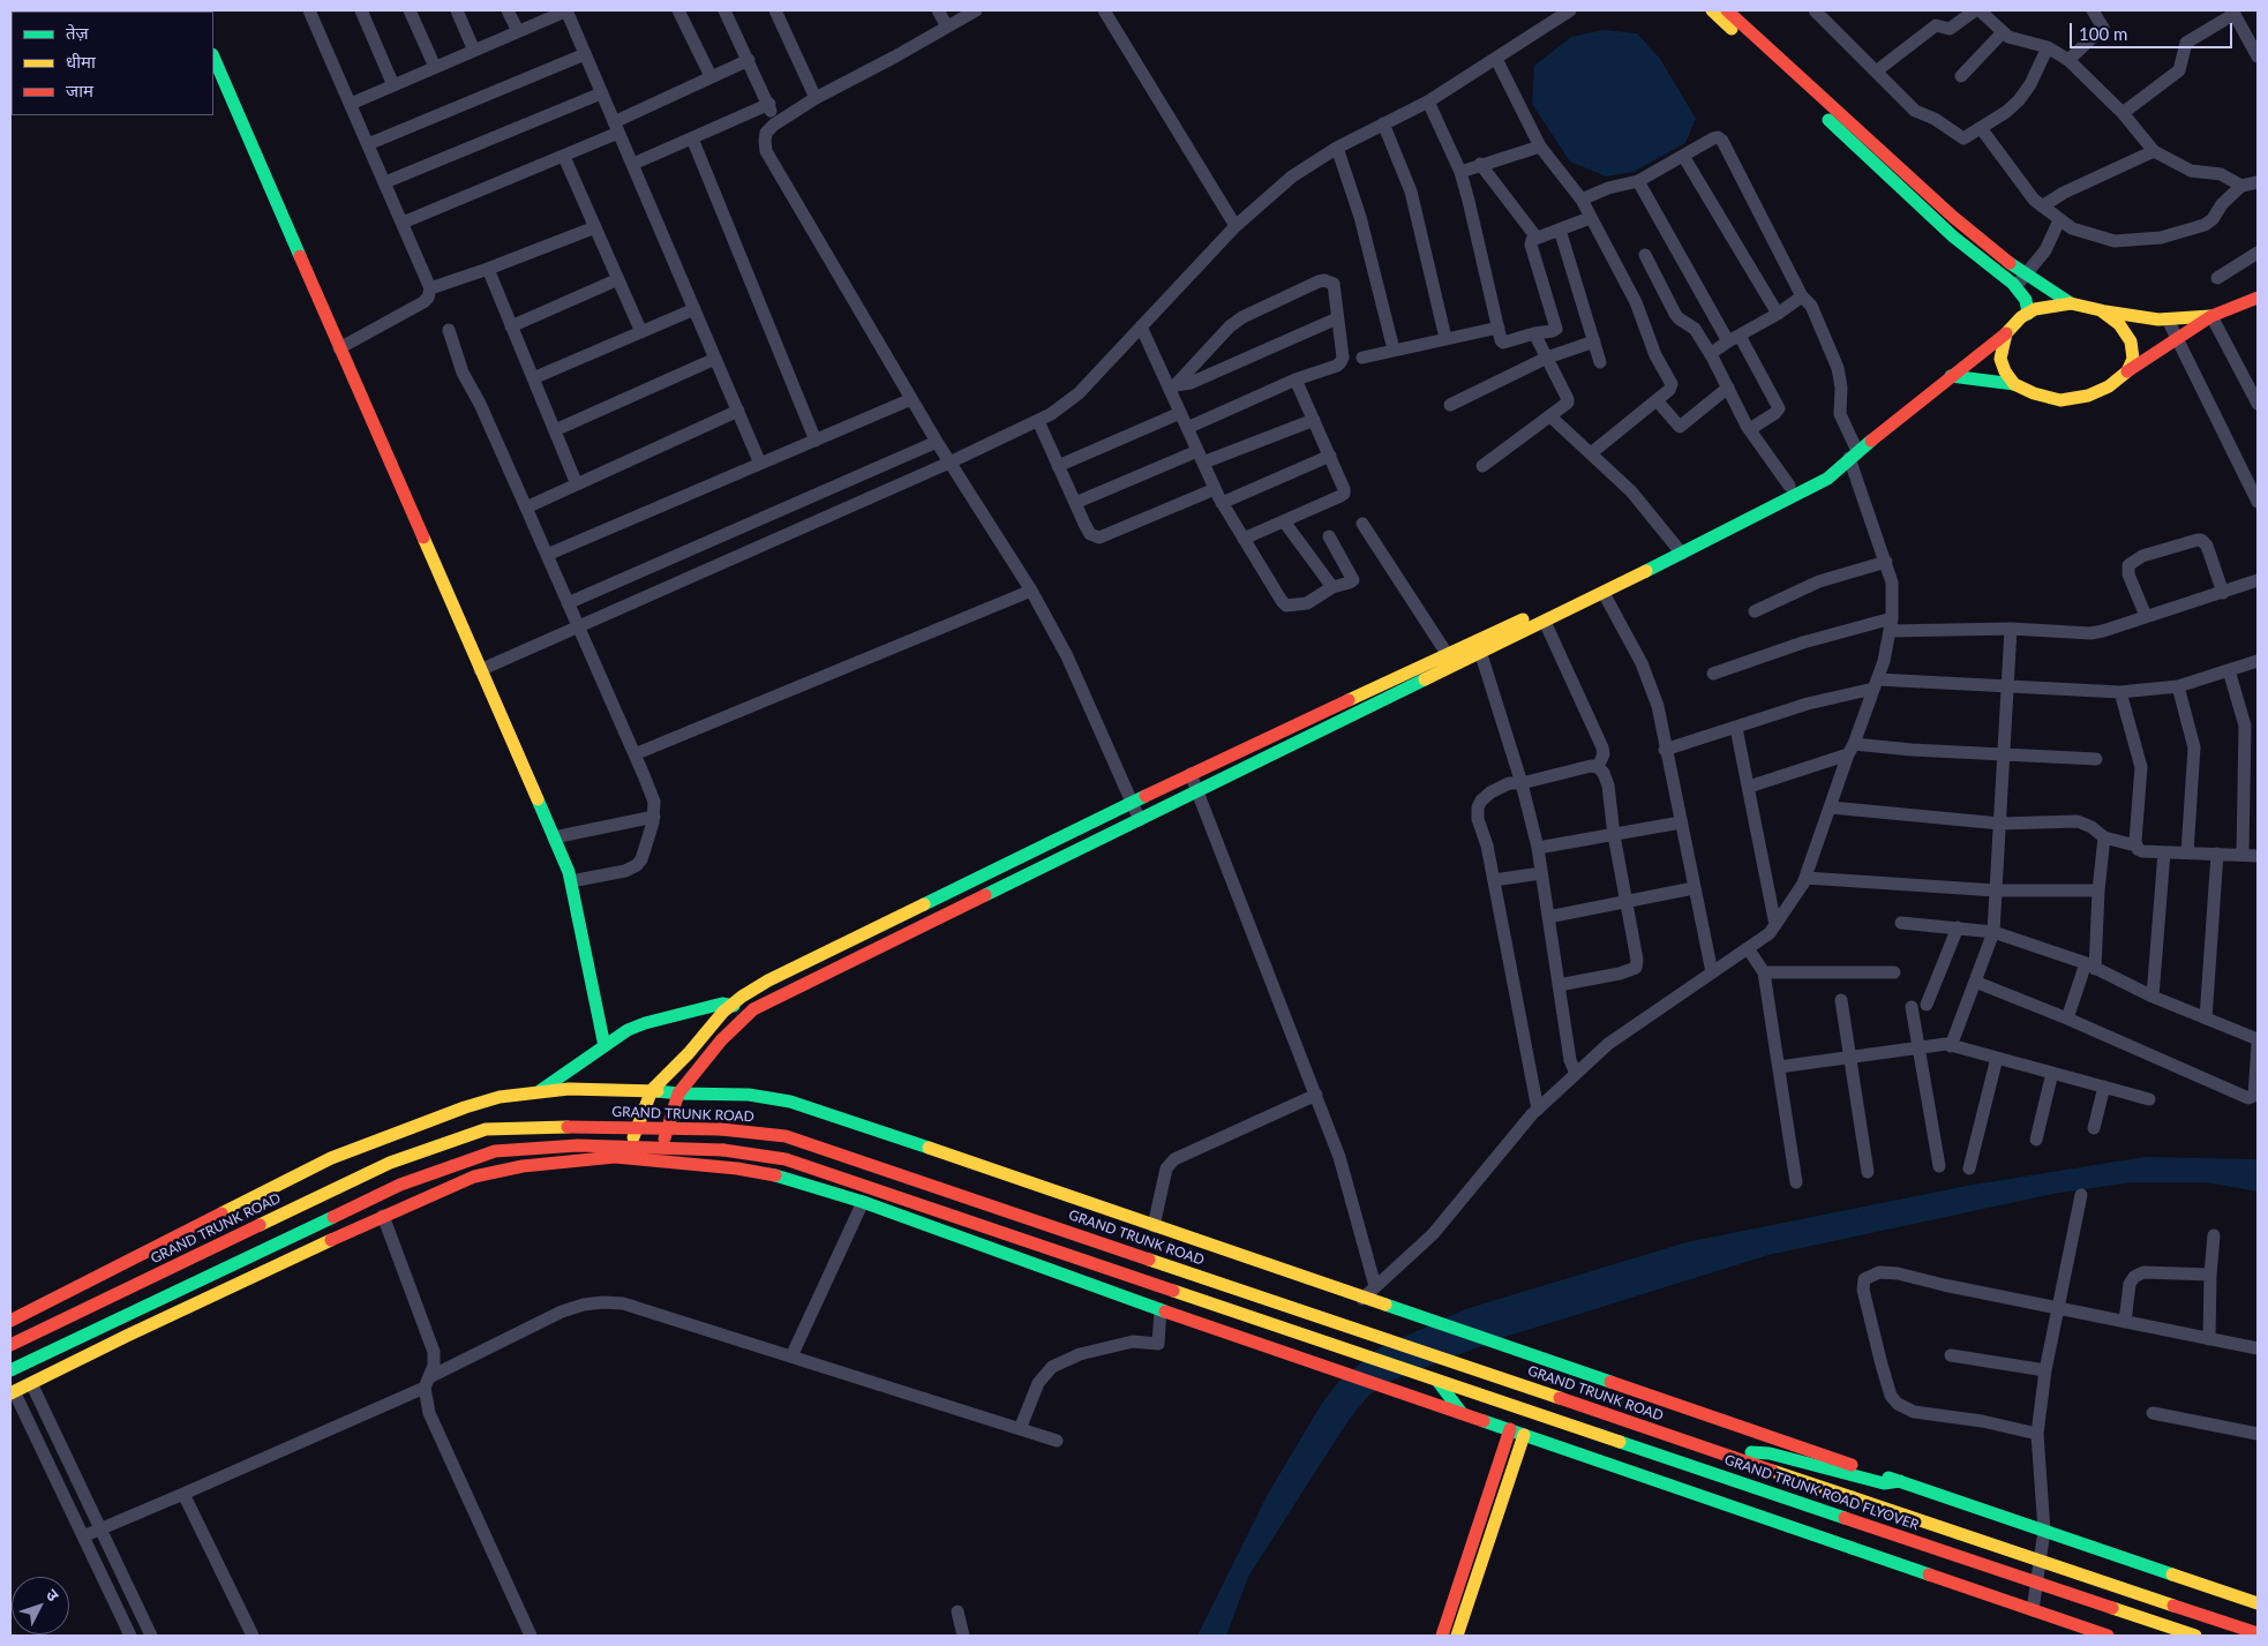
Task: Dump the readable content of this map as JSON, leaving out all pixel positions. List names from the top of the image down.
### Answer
{
  "streets": {
    "main road": ["GRAND TRUNK ROAD", "GRAND TRUNK ROAD FLYOVER"]
  },
  "crossings": [
    ["GRAND TRUNK ROAD", "GRAND TRUNK ROAD FLYOVER"]
  ],
  "legend": ["तेज़", "धीमा", "जाम"],
  "scale_bar": "100 m",
  "north": "top right"
}
